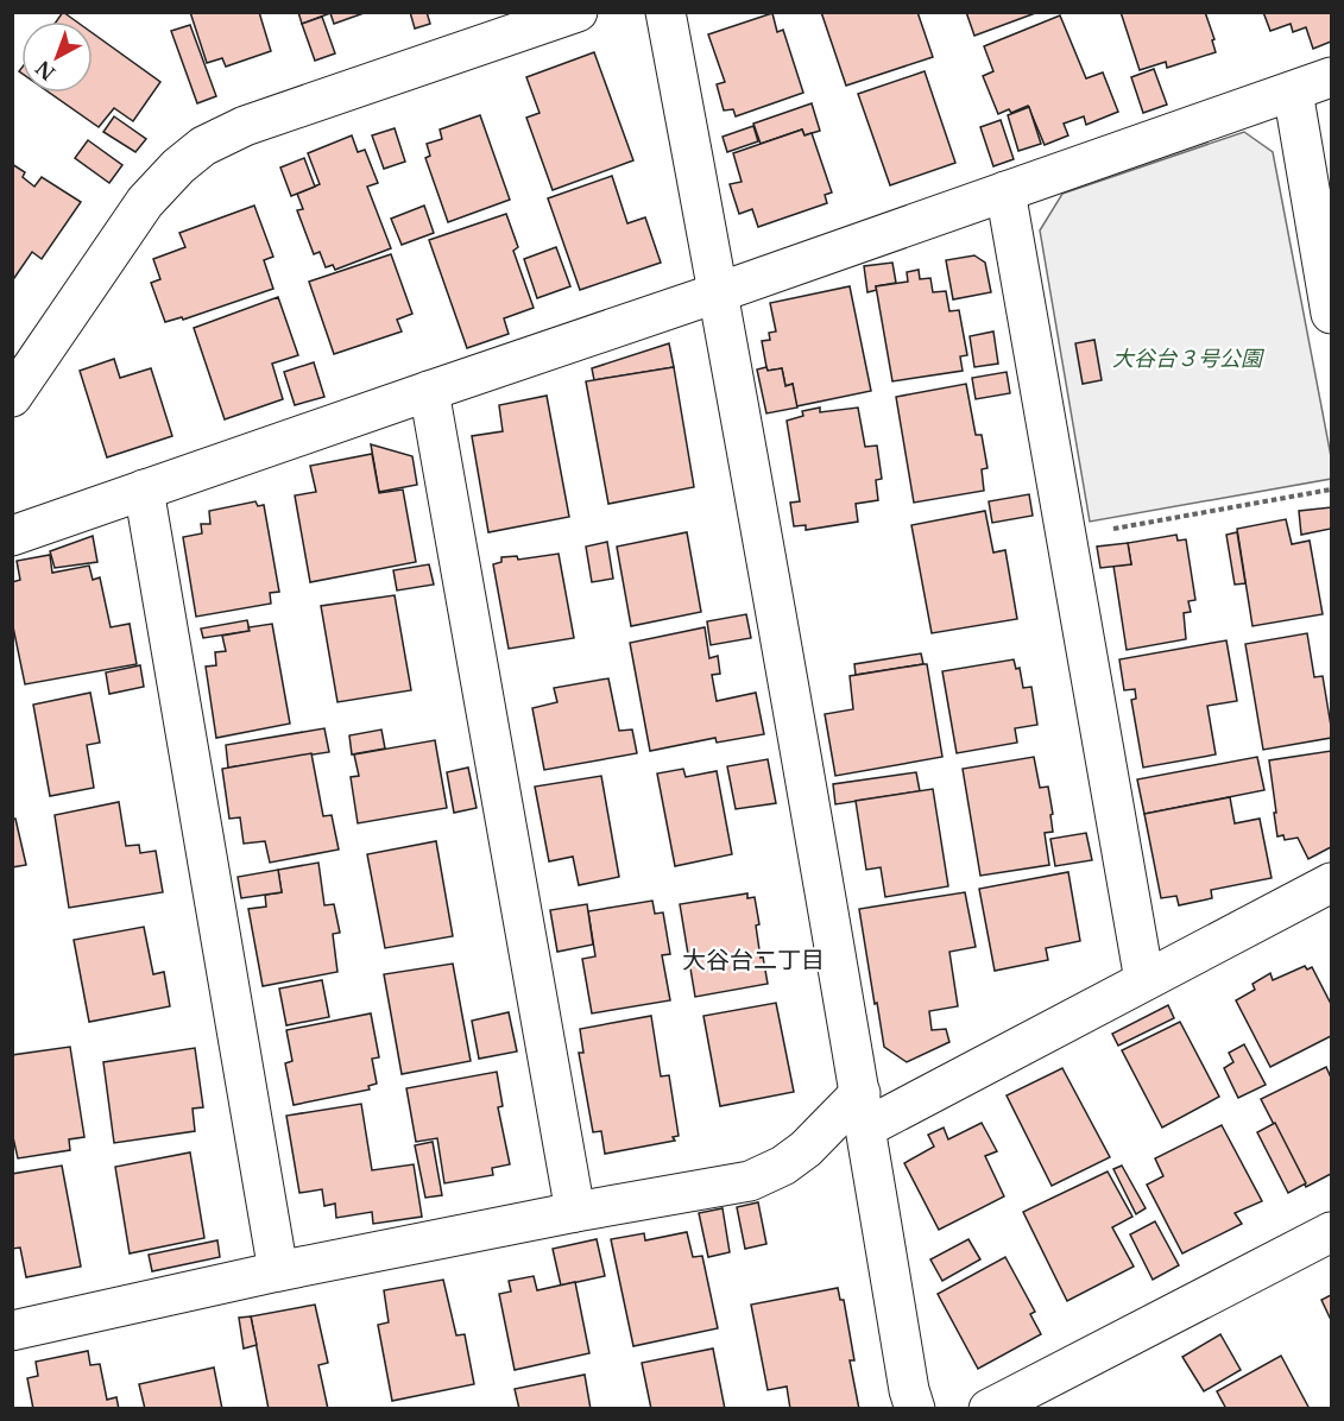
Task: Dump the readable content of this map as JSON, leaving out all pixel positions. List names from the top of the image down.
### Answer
{
  "districts": ["大谷台二丁目"],
  "parks": ["大谷台３号公園"],
  "north": "bottom left"
}
